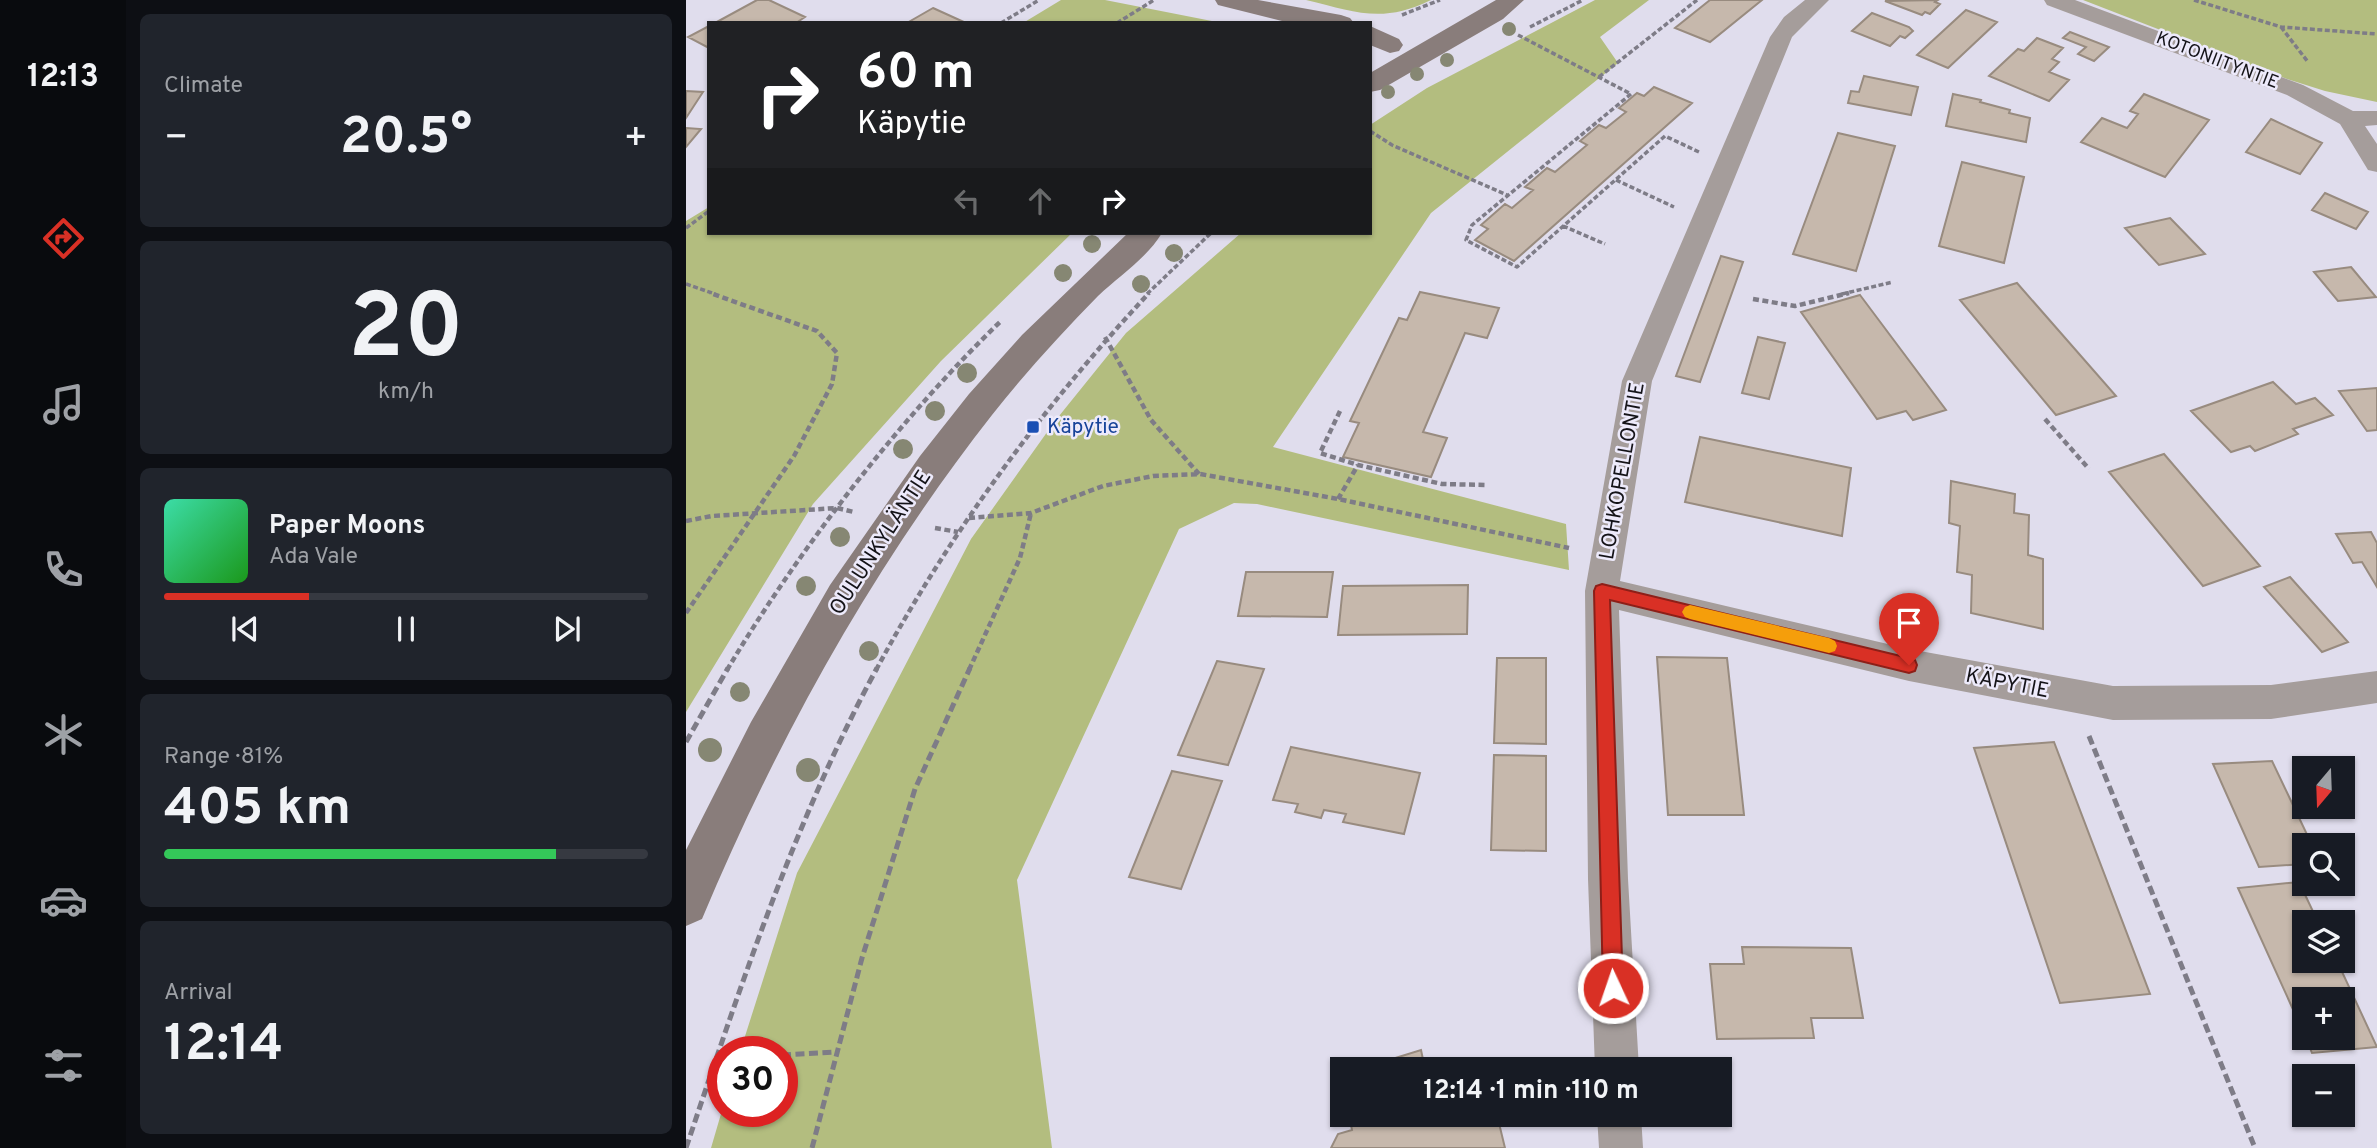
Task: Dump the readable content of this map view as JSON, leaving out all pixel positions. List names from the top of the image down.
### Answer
{
  "streets": {
    "main road": ["OULUNKYLÄNTIE"],
    "street": ["KOTONIITYNTIE", "LOHKOPELLONTIE", "KÄPYTIE"]
  },
  "crossings": [
    ["LOHKOPELLONTIE", "KÄPYTIE"]
  ],
  "places": {
    "transit": ["Käpytie"]
  },
  "north": "bottom",
  "page": {
    "tabs": "12:13",
    "tile": [
      "Climate",
      ["20", "km/h"],
      ["Range · 81%", "405 km"],
      ["Arrival", "12:14"]
    ],
    "turn": ["60 m", "Käpytie"],
    "heat": ["−", "20.5°", "+"],
    "song": ["Paper Moons", "Ada Vale"],
    "map_buttons": ["+", "−"],
    "limit": "30",
    "trip": "12:14 · 1 min · 110 m"
  }
}
